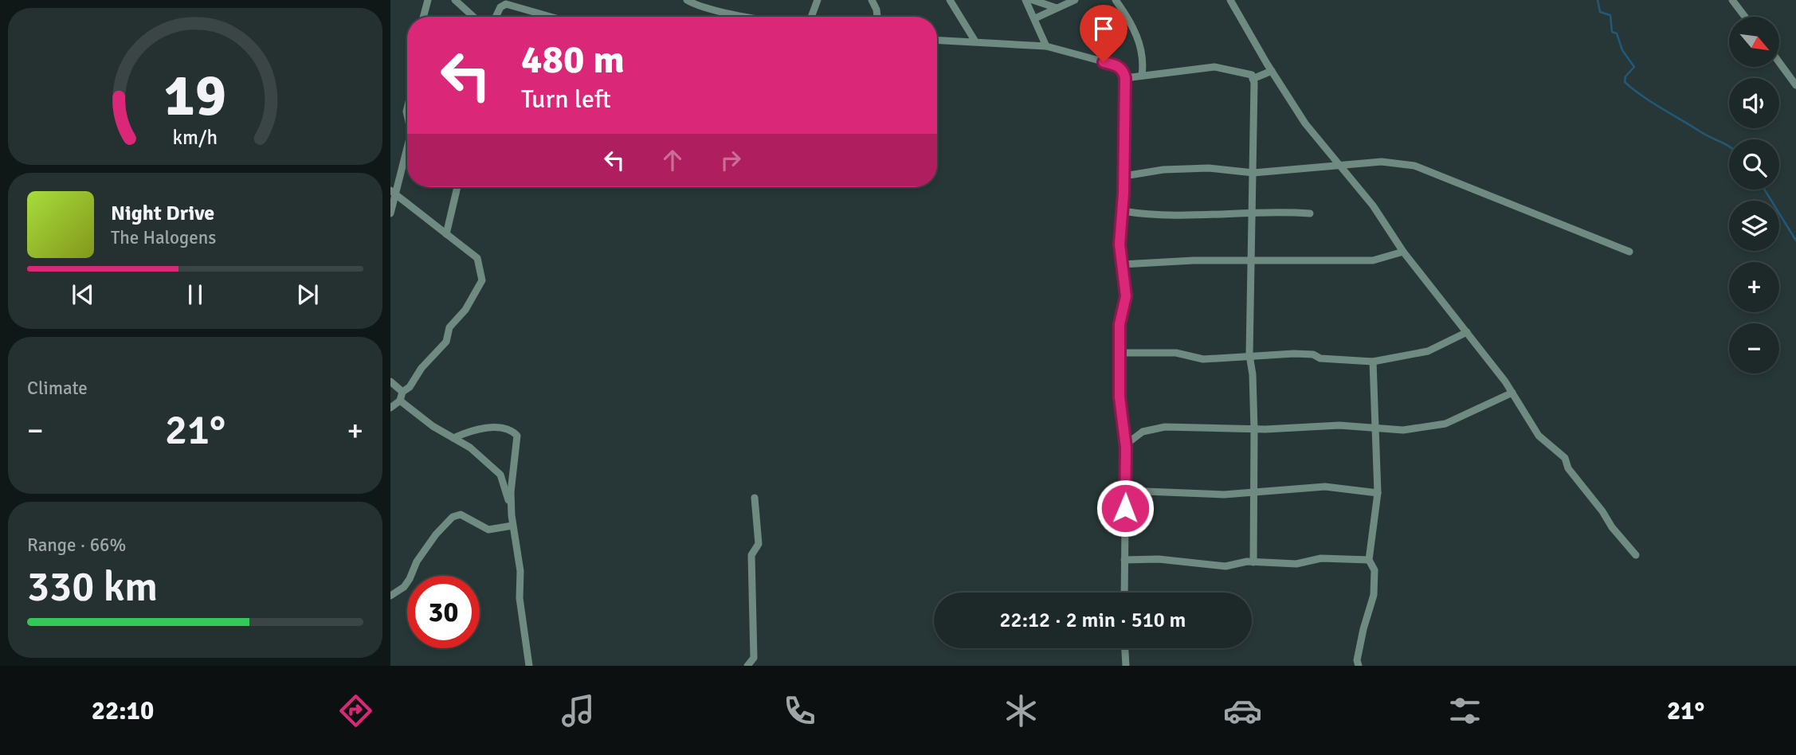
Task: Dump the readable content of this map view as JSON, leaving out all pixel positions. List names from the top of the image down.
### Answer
{
  "north": "bottom right",
  "page": {
    "map_buttons": ["+", "−"],
    "turn": ["480 m", "Turn left"],
    "song": ["Night Drive", "The Halogens"],
    "tile": [
      "Climate",
      ["Range · 66%", "330 km"]
    ],
    "heat": ["−", "21°", "+"],
    "limit": "30",
    "trip": "22:12 · 2 min · 510 m",
    "tabs": ["22:10", "21°"],
    "gauge": ["19", "km/h"]
  }
}
